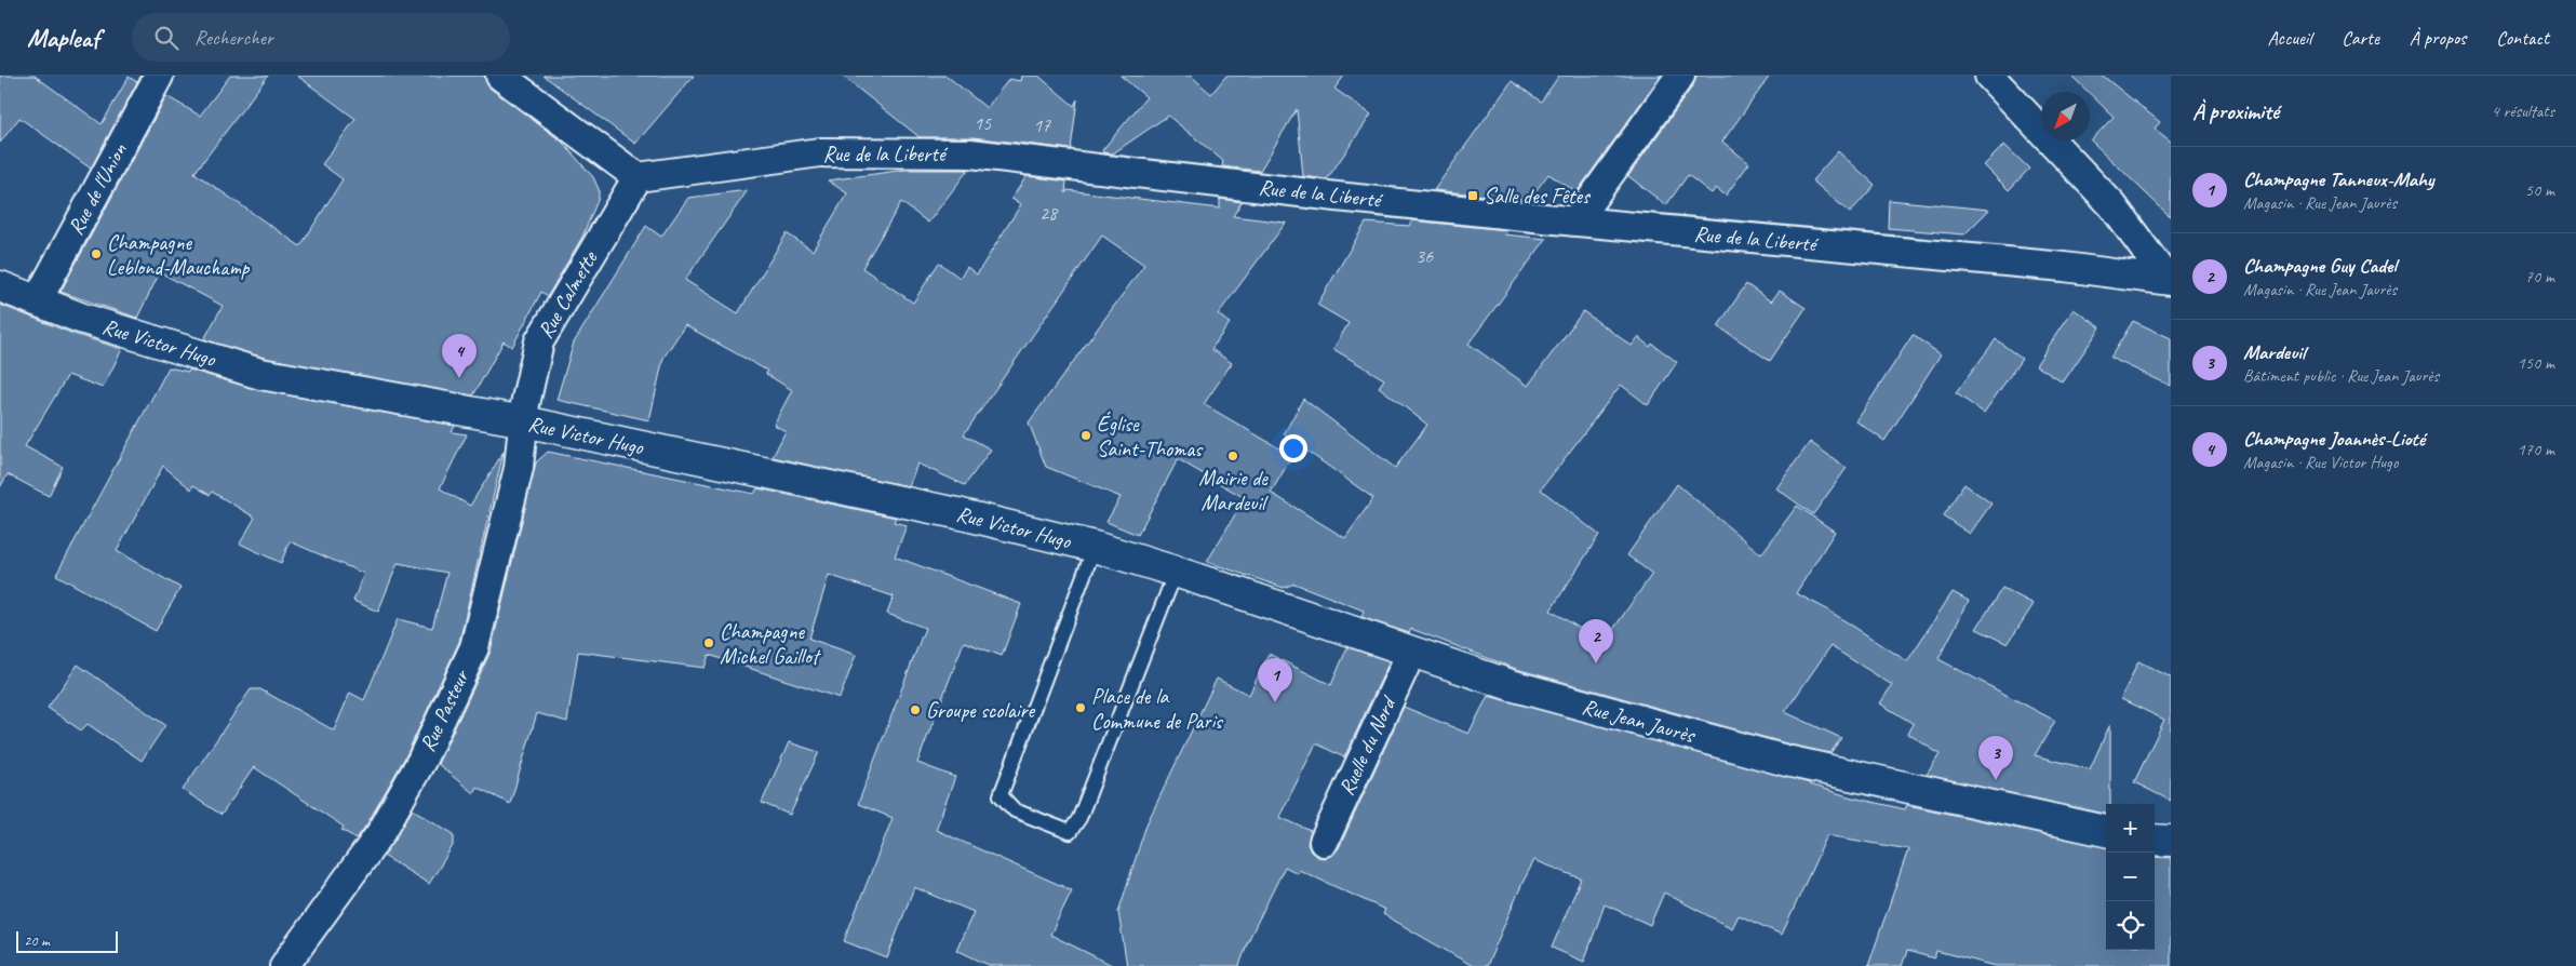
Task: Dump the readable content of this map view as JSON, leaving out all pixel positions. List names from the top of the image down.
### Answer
{
  "streets": {
    "street": [
      "Rue de la Liberté",
      "Rue de l'Union",
      "Rue Calmette",
      "Rue Victor Hugo",
      "Rue Pasteur",
      "Rue Jean Jaurès",
      "Ruelle du Nord"
    ]
  },
  "crossings": [
    ["Rue de la Liberté", "Rue Calmette"],
    ["Rue de l'Union", "Rue Victor Hugo"],
    ["Rue Calmette", "Rue Victor Hugo"],
    ["Rue Calmette", "Rue Pasteur"],
    ["Rue Victor Hugo", "Rue Pasteur"],
    ["Rue Victor Hugo", "Rue Jean Jaurès"],
    ["Rue Jean Jaurès", "Ruelle du Nord"]
  ],
  "places": {
    "transit": ["Salle des Fêtes"],
    "other": [
      "Champagne Leblond-Mauchamp",
      "Église Saint-Thomas",
      "Mairie de Mardeuil",
      "Champagne Michel Gaillot",
      "Place de la Commune de Paris",
      "Groupe scolaire"
    ]
  },
  "house_numbers": [
    "15",
    "17",
    "28",
    "36"
  ],
  "scale_bar": "20 m",
  "north": "bottom left",
  "page": {
    "header": "Mapleaf",
    "search": "Rechercher",
    "nav": [
      "Accueil",
      "Carte",
      "À propos",
      "Contact"
    ],
    "heading": ["À proximité", "4 résultats"],
    "list": [
      {
        "mark": "1",
        "name": "Champagne Tanneux-Mahy",
        "note": "Magasin · Rue Jean Jaurès",
        "value": "50 m"
      },
      {
        "mark": "2",
        "name": "Champagne Guy Cadel",
        "note": "Magasin · Rue Jean Jaurès",
        "value": "70 m"
      },
      {
        "mark": "3",
        "name": "Mardeuil",
        "note": "Bâtiment public · Rue Jean Jaurès",
        "value": "150 m"
      },
      {
        "mark": "4",
        "name": "Champagne Joannès-Lioté",
        "note": "Magasin · Rue Victor Hugo",
        "value": "170 m"
      }
    ],
    "pins": [
      "4",
      "2",
      "1",
      "3"
    ],
    "map_buttons": ["+", "−"],
    "scale": "20 m"
  }
}
